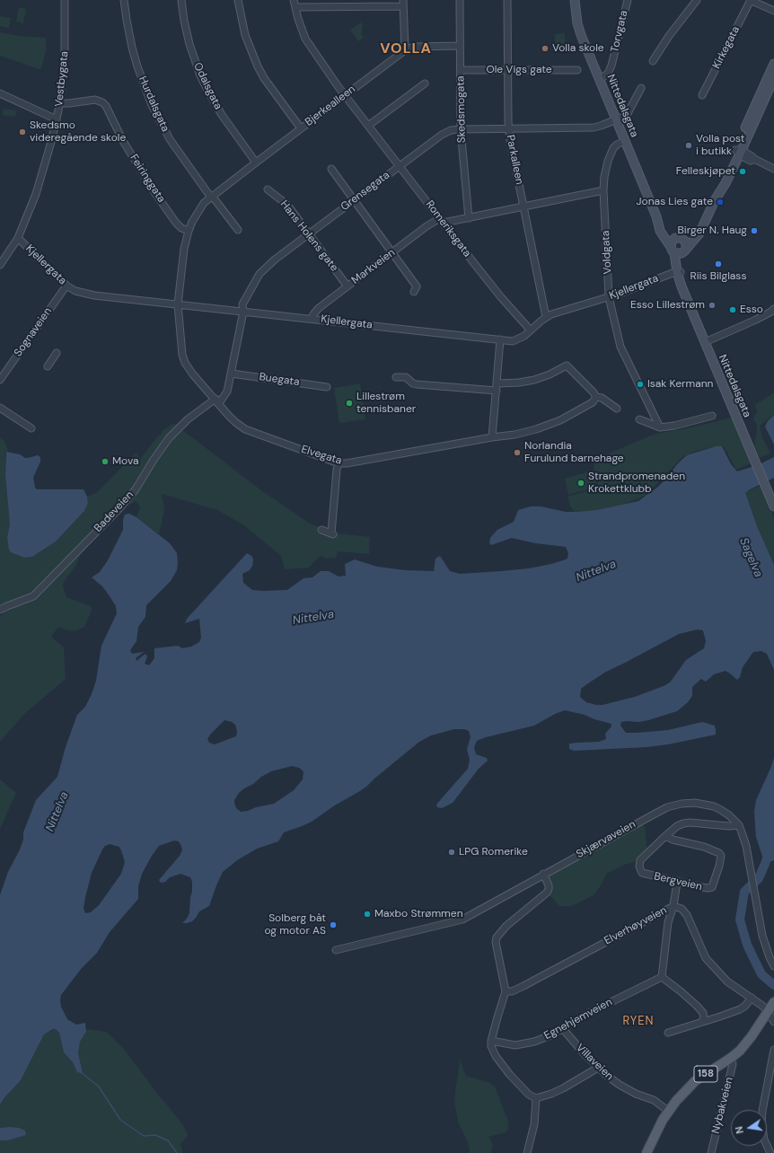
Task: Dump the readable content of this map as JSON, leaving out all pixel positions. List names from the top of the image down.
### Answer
{
  "streets": {
    "main road": ["Nittedalsgata", "158"],
    "street": [
      "Torvgata",
      "Kirkegata",
      "Ole Vigs gate",
      "Vestbygata",
      "Odalsgata",
      "Hurdalsgata",
      "Bjerkealleen",
      "Skedsmogata",
      "Parkalleen",
      "Feiringgata",
      "Grensegata",
      "Romeriksgata",
      "Hans Holens gate",
      "Voldgata",
      "Kjellergata",
      "Markveien",
      "Sognaveien",
      "Buegata",
      "Elvegata",
      "Badeveien",
      "Skjærvaveien",
      "Bergveien",
      "Elverhøyveien",
      "Egnehjemveien",
      "Villaveien",
      "Nybakveien"
    ]
  },
  "crossings": [
    ["Torvgata", "Nittedalsgata"],
    ["Ole Vigs gate", "Skedsmogata"],
    ["Ole Vigs gate", "Parkalleen"],
    ["Vestbygata", "Feiringgata"],
    ["Vestbygata", "Kjellergata"],
    ["Odalsgata", "Bjerkealleen"],
    ["Hurdalsgata", "Bjerkealleen"],
    ["Bjerkealleen", "Skedsmogata"],
    ["Bjerkealleen", "Feiringgata"],
    ["Bjerkealleen", "Romeriksgata"],
    ["Bjerkealleen", "Kjellergata"],
    ["Bjerkealleen", "Elvegata"],
    ["Nittedalsgata", "Grensegata"],
    ["Nittedalsgata", "Voldgata"],
    ["Nittedalsgata", "Kjellergata"],
    ["Skedsmogata", "Grensegata"],
    ["Skedsmogata", "Markveien"],
    ["Parkalleen", "Grensegata"],
    ["Parkalleen", "Kjellergata"],
    ["Parkalleen", "Markveien"],
    ["Grensegata", "Romeriksgata"],
    ["Grensegata", "Hans Holens gate"],
    ["Grensegata", "Kjellergata"],
    ["Grensegata", "Buegata"],
    ["Grensegata", "Elvegata"],
    ["Grensegata", "Badeveien"],
    ["Romeriksgata", "Kjellergata"],
    ["Romeriksgata", "Markveien"],
    ["Hans Holens gate", "Markveien"],
    ["Voldgata", "Kjellergata"],
    ["Voldgata", "Markveien"],
    ["Kjellergata", "Markveien"],
    ["Kjellergata", "Sognaveien"],
    ["Kjellergata", "Elvegata"],
    ["Elvegata", "Badeveien"],
    ["Skjærvaveien", "Bergveien"],
    ["Elverhøyveien", "158"],
    ["Egnehjemveien", "Villaveien"],
    ["Villaveien", "158"],
    ["158", "Nybakveien"]
  ],
  "districts": ["VOLLA", "RYEN"],
  "water": ["Sagelva", "Nittelva"],
  "places": [
    "Volla skole",
    "Skedsmo videregående skole",
    "Volla post i butikk",
    "Felleskjøpet",
    "Jonas Lies gate",
    "Birger N. Haug",
    "Riis Bilglass",
    "Esso Lillestrøm",
    "Esso",
    "Isak Kermann",
    "Lillestrøm tennisbaner",
    "Norlandia Furulund barnehage",
    "Mova",
    "Strandpromenaden Krokettklubb",
    "LPG Romerike",
    "Maxbo Strømmen",
    "Solberg båt og motor AS"
  ],
  "north": "left"
}
